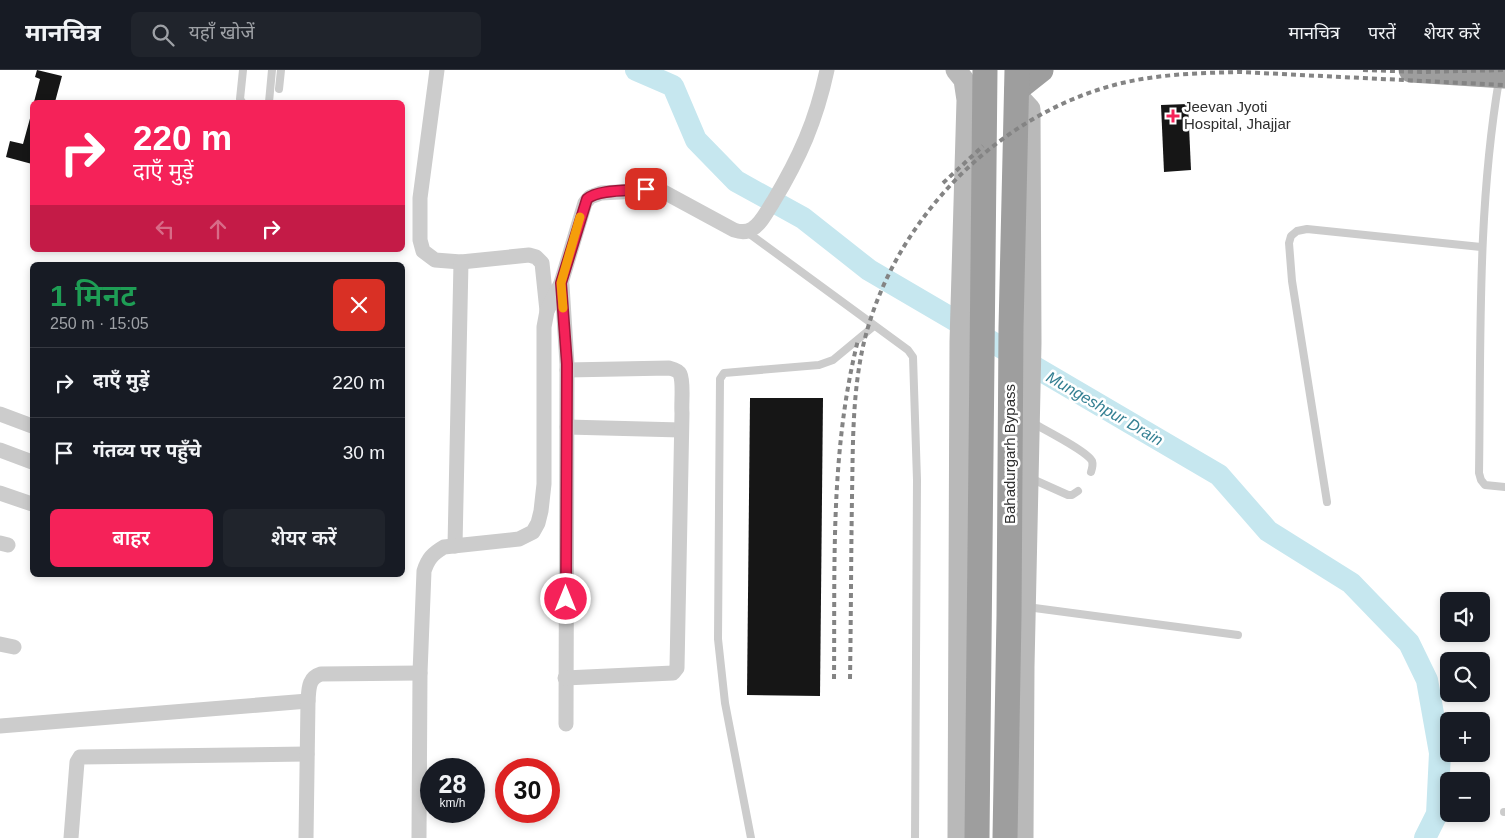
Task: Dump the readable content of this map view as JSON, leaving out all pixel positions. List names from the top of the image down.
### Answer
{
  "streets": {
    "highway": ["Bahadurgarh Bypass"]
  },
  "water": ["Mungeshpur Drain"],
  "places": {
    "health": ["Jeevan Jyoti Hospital, Jhajjar"]
  },
  "page": {
    "header": "मानचित्र",
    "search": "यहाँ खोजें",
    "nav": ["मानचित्र", "परतें", "शेयर करें"],
    "turn": ["220 m", "दाएँ मुड़ें"],
    "heading": ["1 मिनट", "250 m · 15:05"],
    "list": [
      {
        "name": "दाएँ मुड़ें",
        "value": "220 m"
      },
      {
        "name": "गंतव्य पर पहुँचे",
        "value": "30 m"
      }
    ],
    "buttons": ["बाहर", "शेयर करें"],
    "map_buttons": ["+", "−"],
    "speed": "28 km/h",
    "limit": "30"
  }
}
